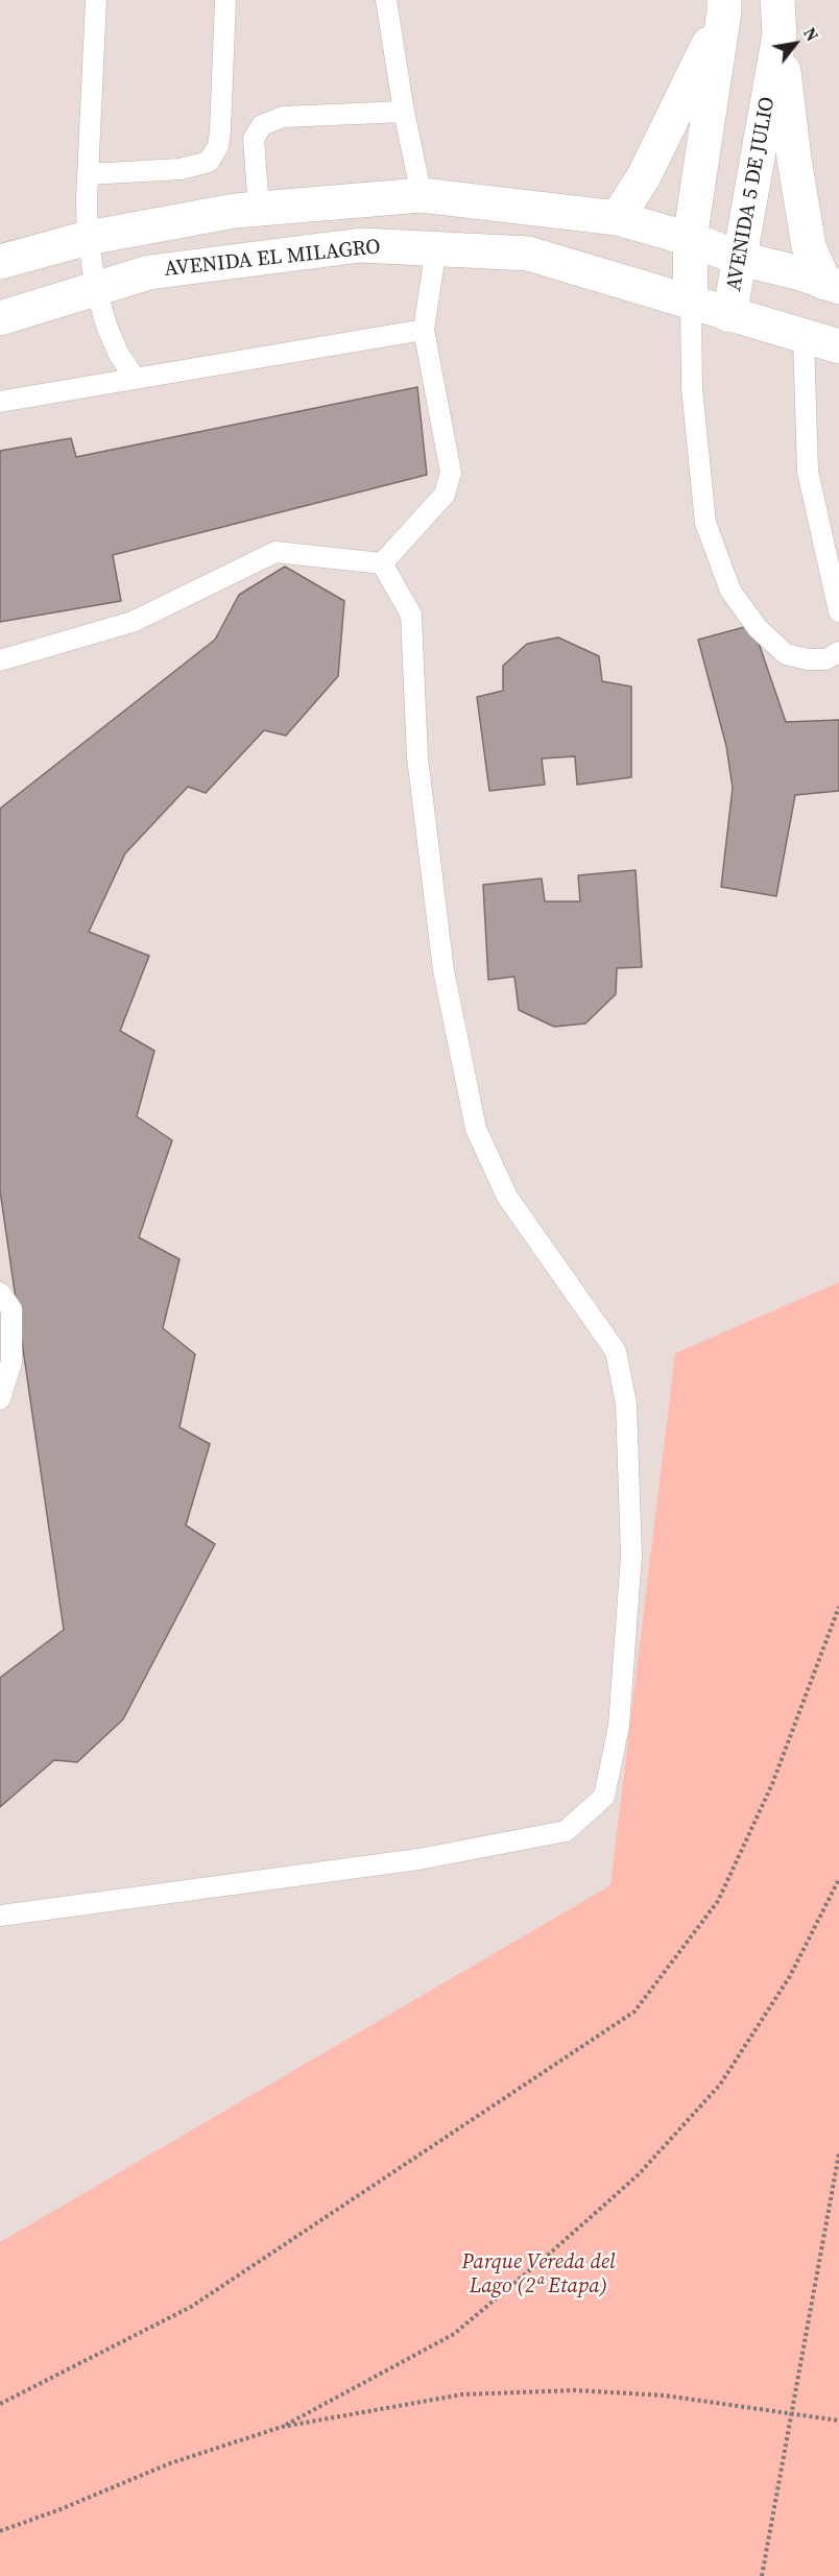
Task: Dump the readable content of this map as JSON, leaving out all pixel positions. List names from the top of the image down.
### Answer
{
  "streets": {
    "main road": ["AVENIDA 5 DE JULIO", "AVENIDA EL MILAGRO"]
  },
  "crossings": [
    ["AVENIDA 5 DE JULIO", "AVENIDA EL MILAGRO"]
  ],
  "parks": ["Parque Vereda del Lago (2ª Etapa)"],
  "north": "top right"
}
